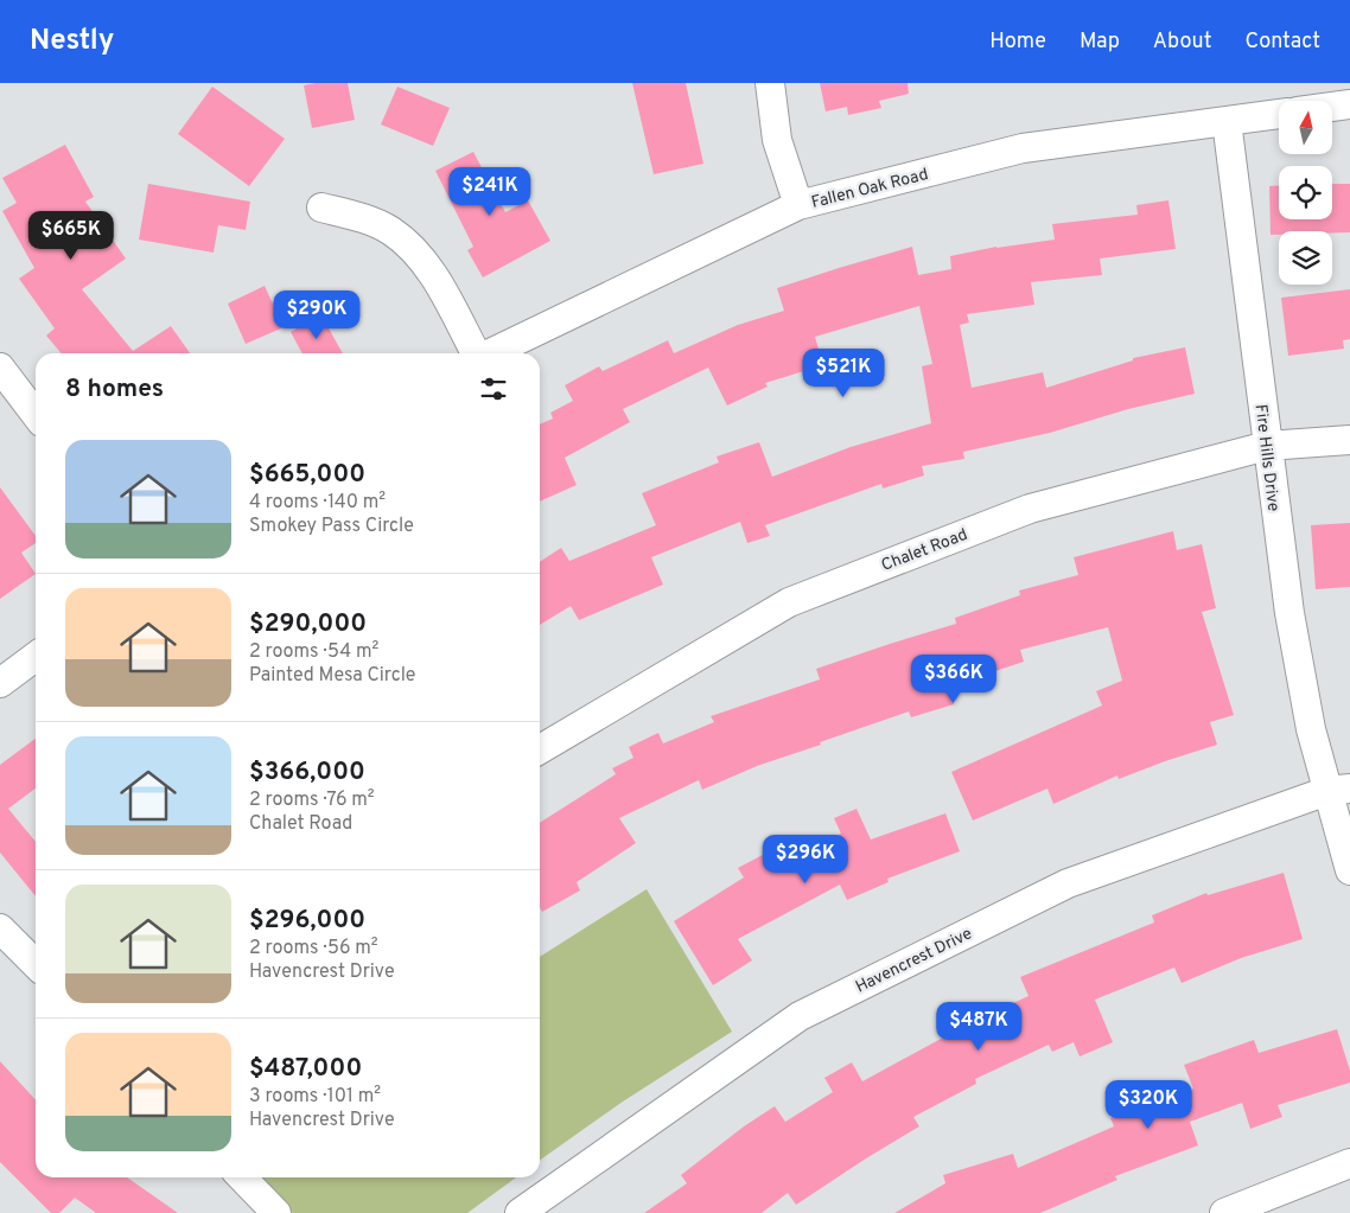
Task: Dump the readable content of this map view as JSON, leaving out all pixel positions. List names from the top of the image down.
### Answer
{
  "streets": {
    "street": [
      "Fallen Oak Road",
      "Fire Hills Drive",
      "Chalet Road",
      "Havencrest Drive"
    ]
  },
  "crossings": [
    ["Fallen Oak Road", "Fire Hills Drive"],
    ["Fire Hills Drive", "Chalet Road"],
    ["Fire Hills Drive", "Havencrest Drive"]
  ],
  "north": "top",
  "page": {
    "header": "Nestly",
    "nav": [
      "Home",
      "Map",
      "About",
      "Contact"
    ],
    "price": [
      "$241K",
      "$665K",
      "$290K",
      "$521K",
      "$366K",
      "$296K",
      "$487K",
      "$320K"
    ],
    "heading": "8 homes",
    "list": [
      {
        "name": "$665,000",
        "note": "4 rooms · 140 m² · Smokey Pass Circle"
      },
      {
        "name": "$290,000",
        "note": "2 rooms · 54 m² · Painted Mesa Circle"
      },
      {
        "name": "$366,000",
        "note": "2 rooms · 76 m² · Chalet Road"
      },
      {
        "name": "$296,000",
        "note": "2 rooms · 56 m² · Havencrest Drive"
      },
      {
        "name": "$487,000",
        "note": "3 rooms · 101 m² · Havencrest Drive"
      }
    ]
  }
}
